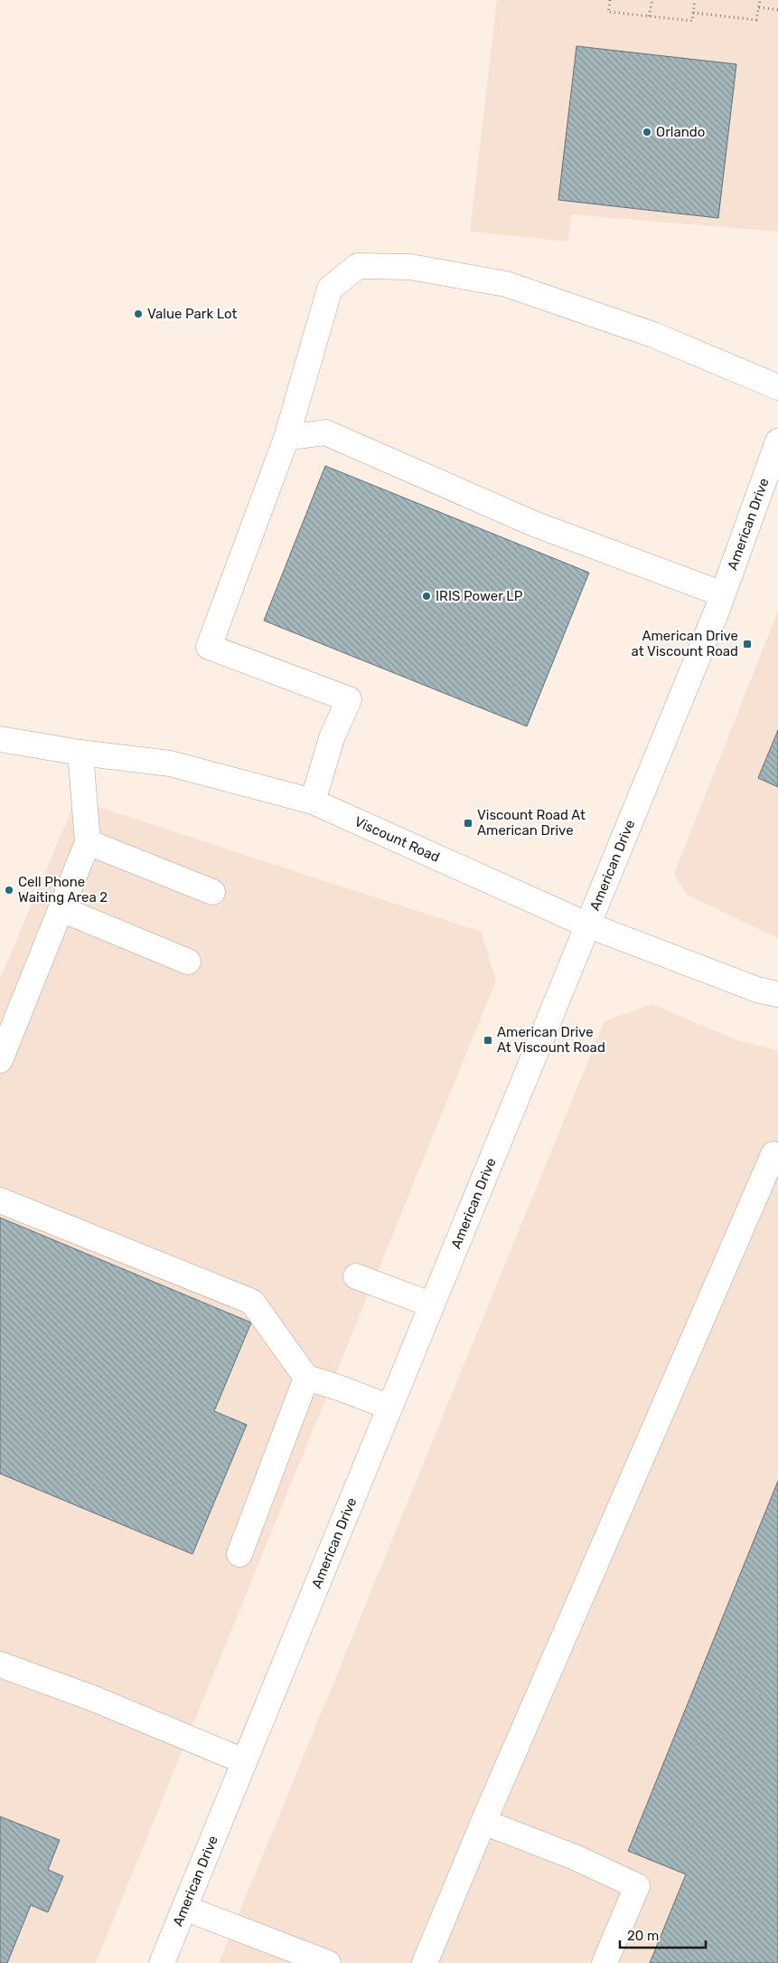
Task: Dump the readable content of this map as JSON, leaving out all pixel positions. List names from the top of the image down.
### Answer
{
  "streets": {
    "street": ["American Drive", "Viscount Road"]
  },
  "crossings": [
    ["American Drive", "Viscount Road"]
  ],
  "places": {
    "other": [
      "Orlando",
      "Value Park Lot",
      "IRIS Power LP",
      "Cell Phone Waiting Area 2"
    ],
    "transit": ["American Drive at Viscount Road", "Viscount Road At American Drive", "American Drive At Viscount Road"]
  },
  "scale_bar": "20 m"
}
